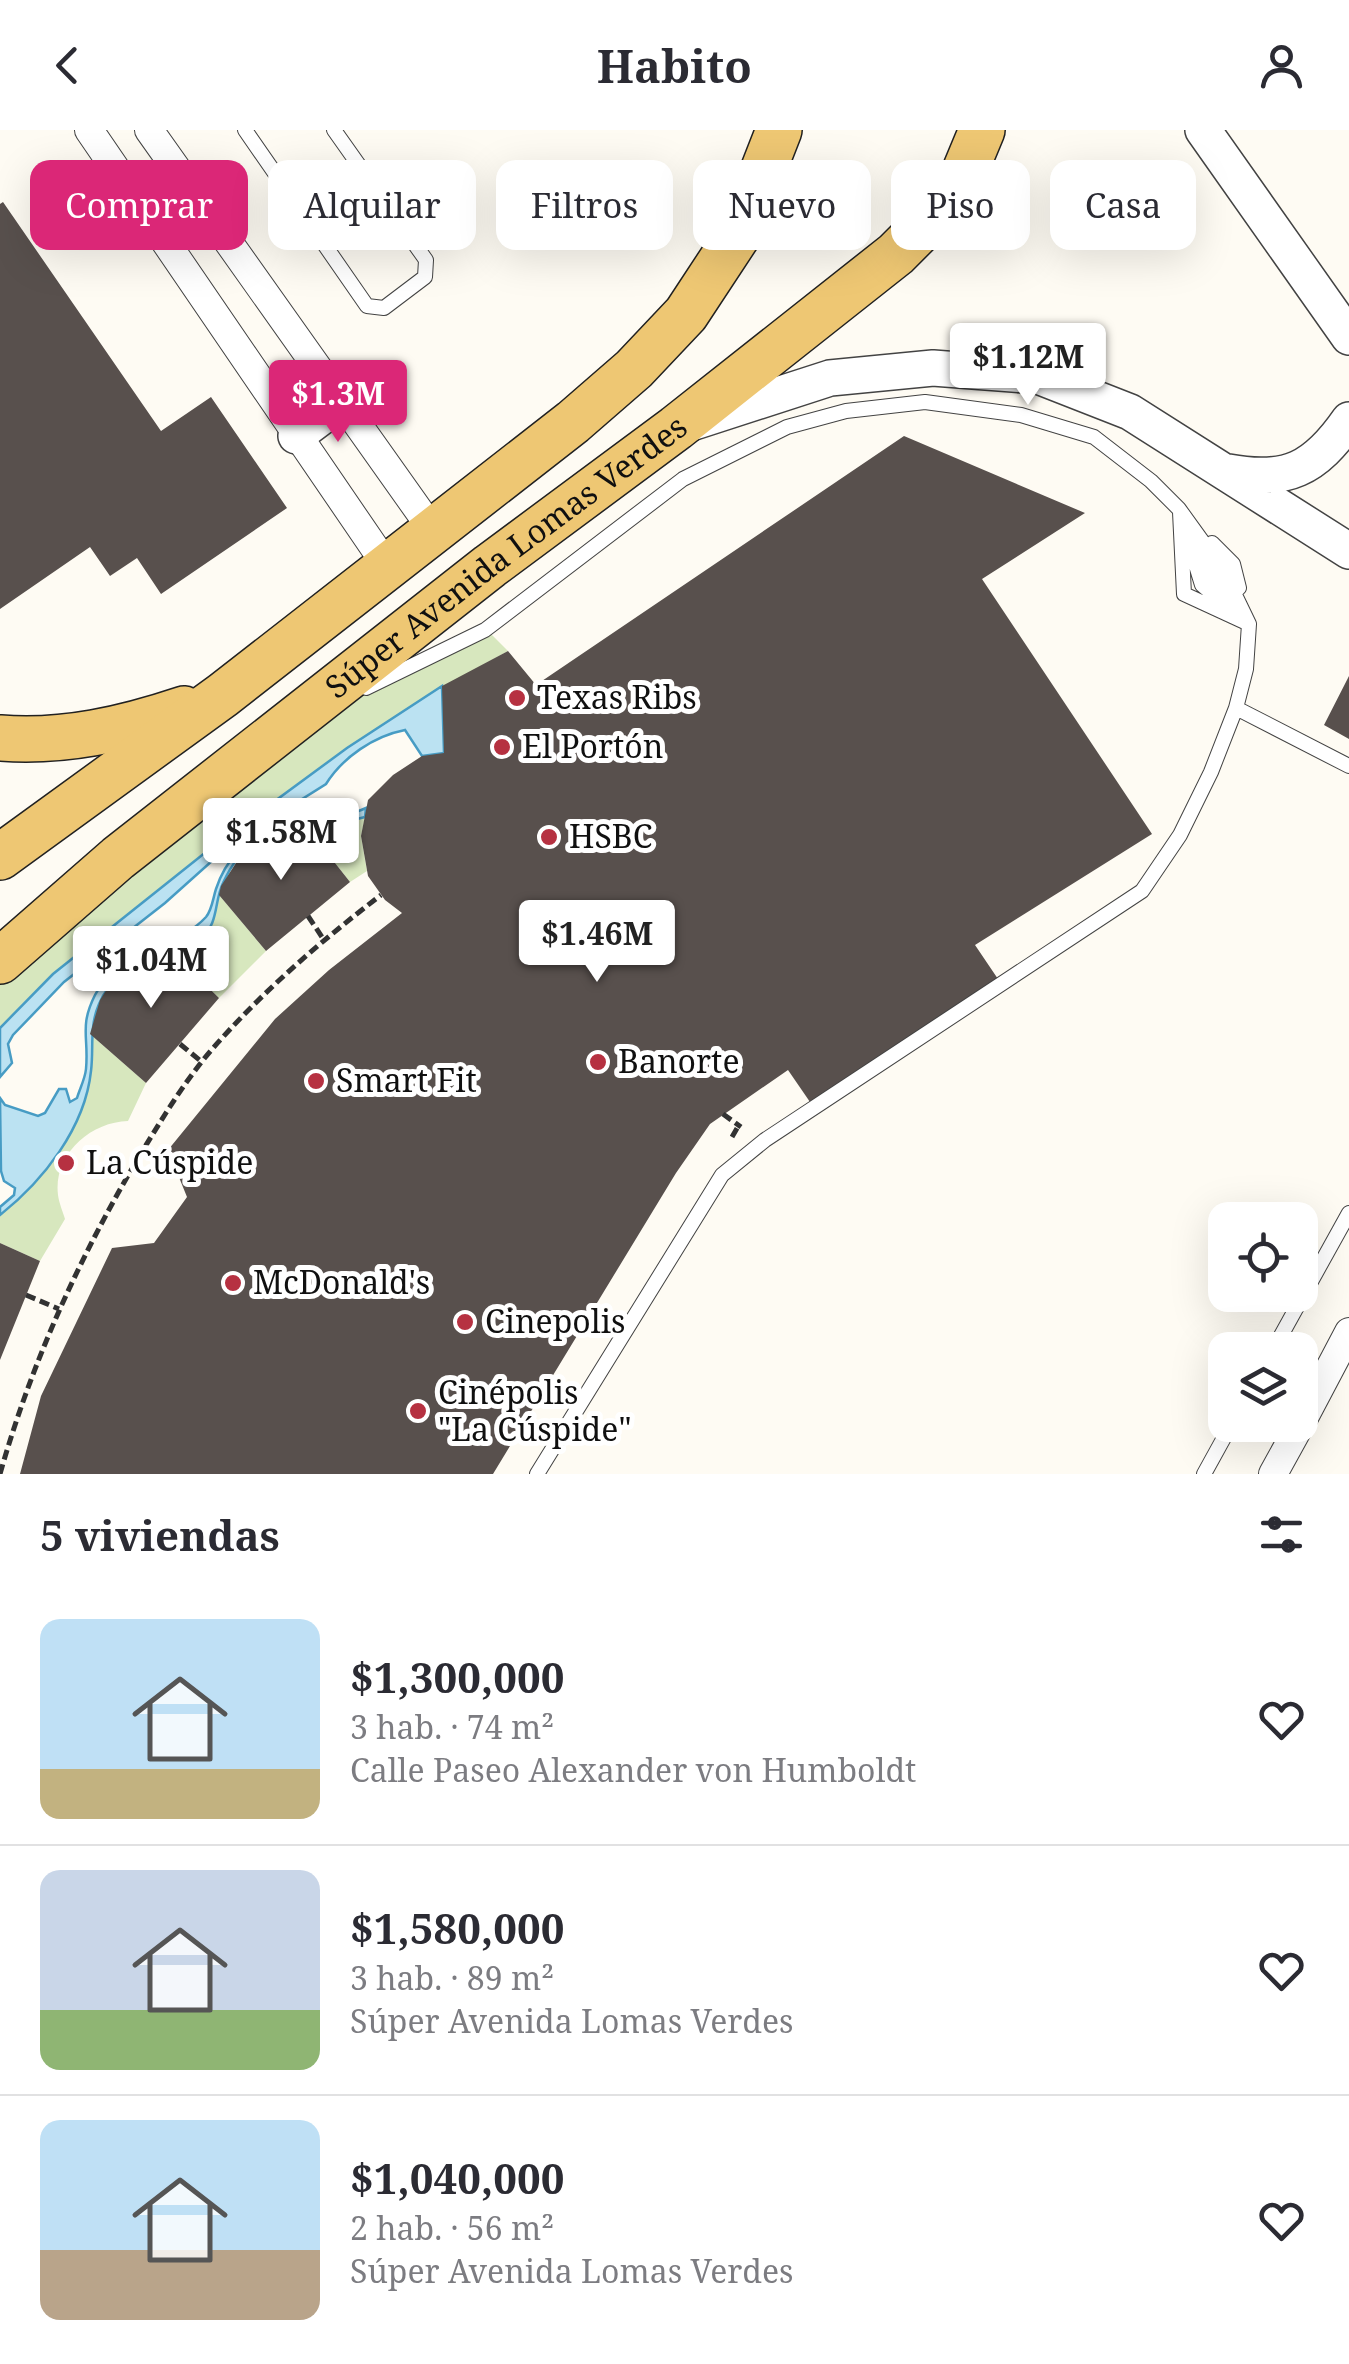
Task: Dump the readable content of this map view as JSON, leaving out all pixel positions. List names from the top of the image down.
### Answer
{
  "streets": {
    "main road": ["Súper Avenida Lomas Verdes"]
  },
  "places": [
    "Texas Ribs",
    "El Portón",
    "HSBC",
    "Banorte",
    "Smart Fit",
    "La Cúspide",
    "McDonald's",
    "Cinepolis",
    "Cinépolis \"La Cúspide\""
  ],
  "page": {
    "header": "Habito",
    "chip": [
      "Comprar",
      "Alquilar",
      "Filtros",
      "Nuevo",
      "Piso",
      "Casa"
    ],
    "price": [
      "$1.12M",
      "$1.3M",
      "$1.58M",
      "$1.46M",
      "$1.04M"
    ],
    "heading": "5 viviendas",
    "list": [
      {
        "name": "$1,300,000",
        "note": "3 hab. · 74 m² · Calle Paseo Alexander von Humboldt"
      },
      {
        "name": "$1,580,000",
        "note": "3 hab. · 89 m² · Súper Avenida Lomas Verdes"
      },
      {
        "name": "$1,040,000",
        "note": "2 hab. · 56 m² · Súper Avenida Lomas Verdes"
      }
    ]
  }
}
